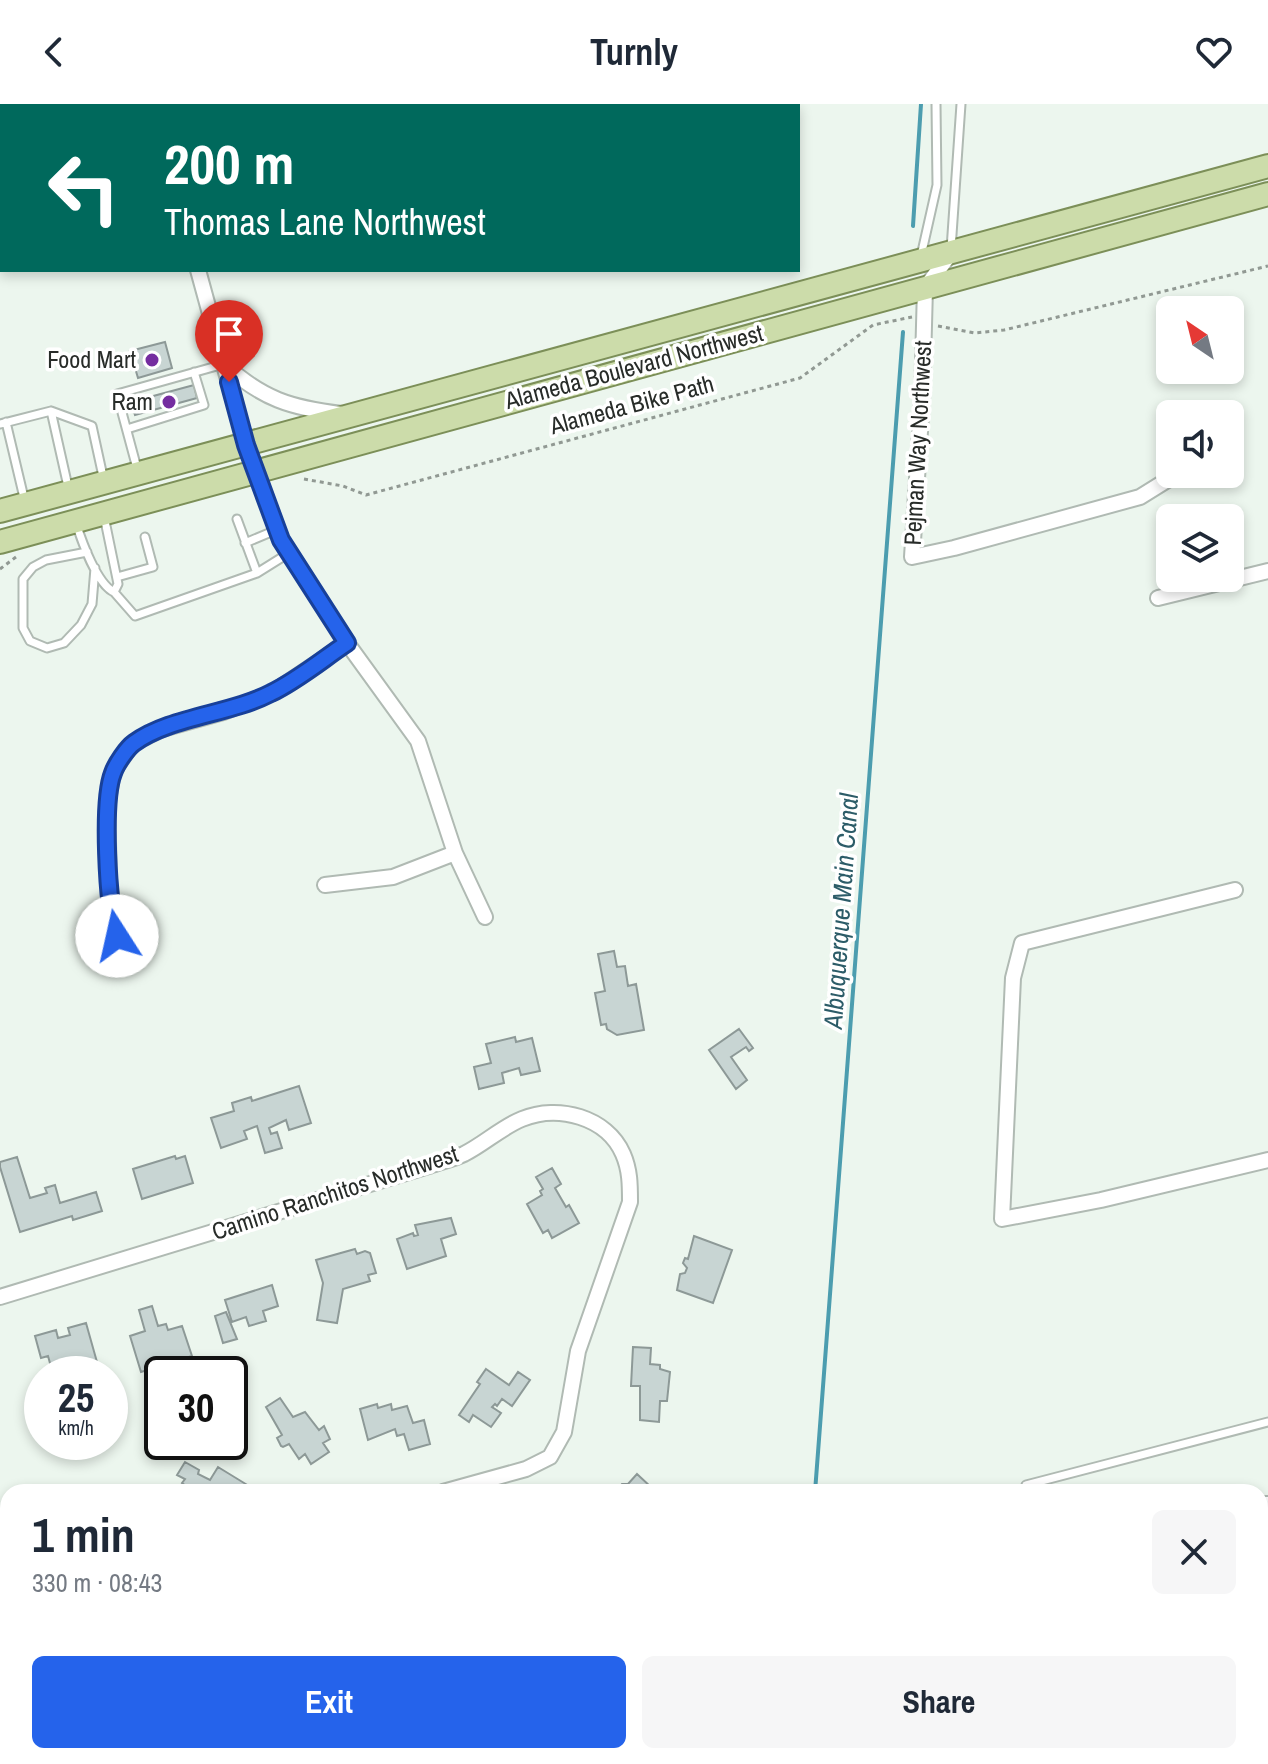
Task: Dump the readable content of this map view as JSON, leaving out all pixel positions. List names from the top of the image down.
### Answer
{
  "streets": {
    "main road": ["Alameda Boulevard Northwest"],
    "street": ["Pejman Way Northwest", "Camino Ranchitos Northwest"],
    "path": ["Alameda Bike Path"]
  },
  "crossings": [
    ["Alameda Boulevard Northwest", "Pejman Way Northwest"],
    ["Alameda Bike Path", "Pejman Way Northwest"]
  ],
  "water": ["Albuquerque Main Canal"],
  "places": ["Food Mart", "Ram"],
  "north": "top left",
  "page": {
    "header": "Turnly",
    "turn": ["200 m", "Thomas Lane Northwest"],
    "speed": "25 km/h",
    "limit": "30",
    "heading": ["1 min", "330 m · 08:43"],
    "buttons": ["Exit", "Share"]
  }
}
